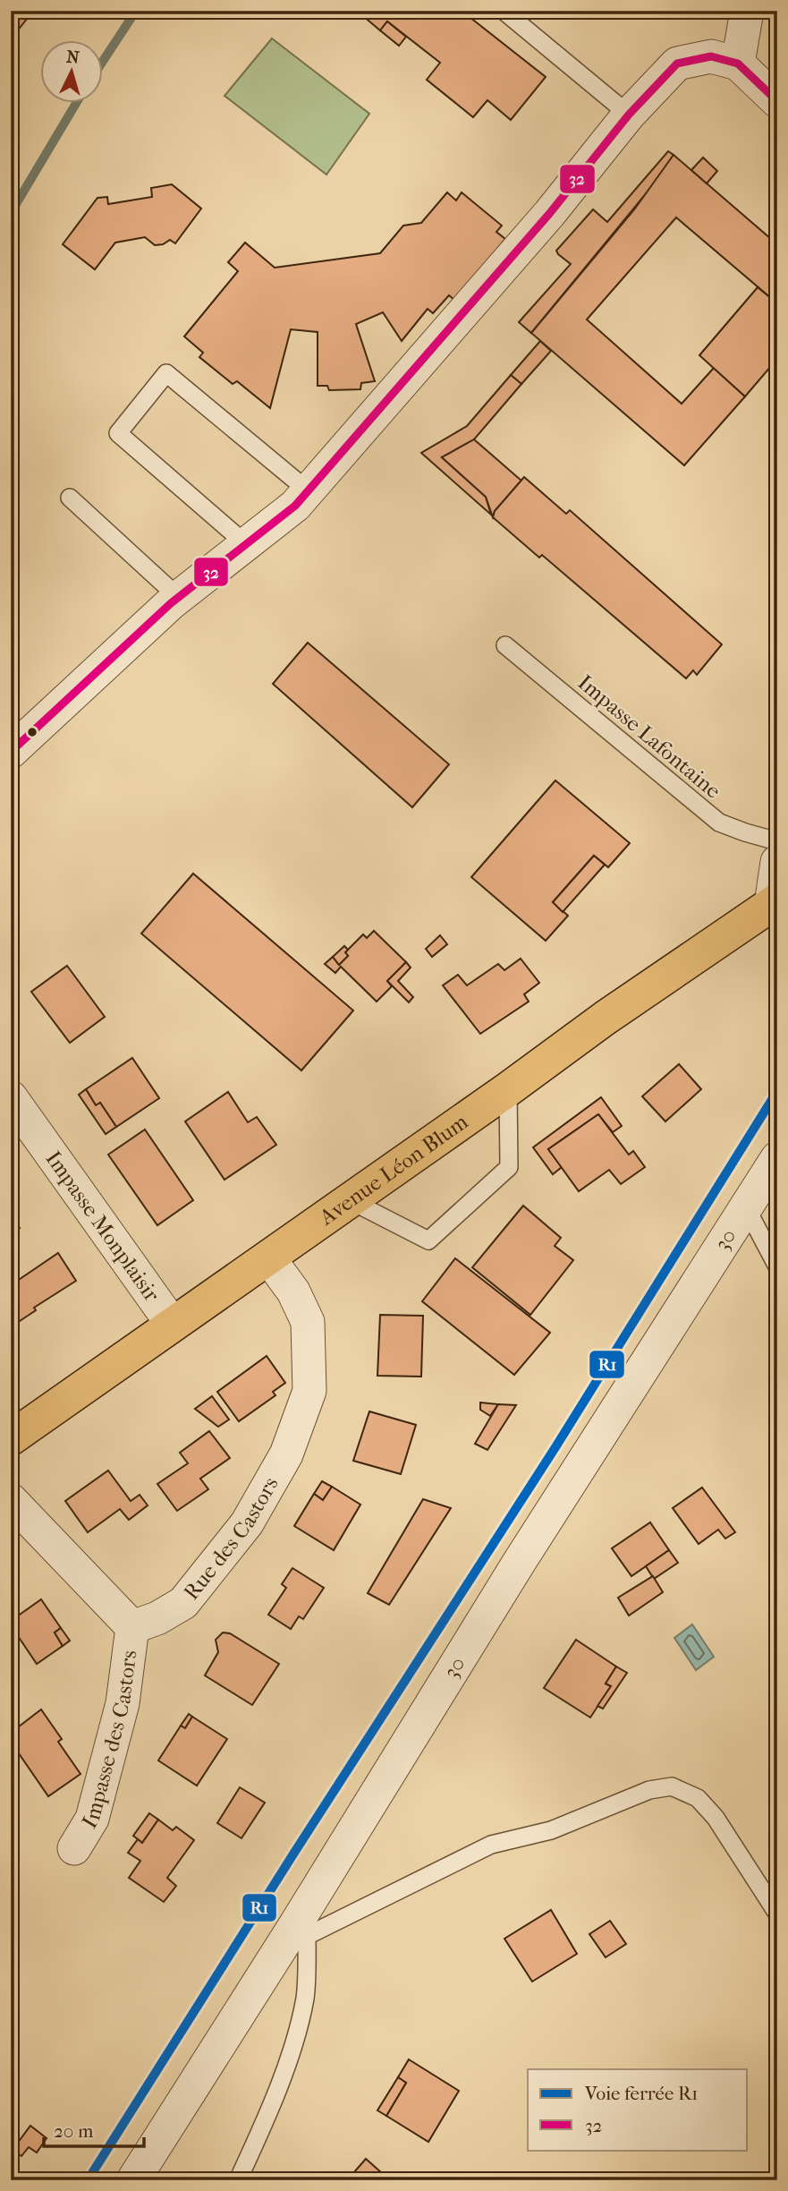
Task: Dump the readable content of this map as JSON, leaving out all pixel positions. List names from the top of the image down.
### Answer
{
  "streets": {
    "main road": ["Avenue Léon Blum"],
    "street": [
      "Impasse Monplaisir",
      "30",
      "Rue des Castors",
      "Impasse des Castors"
    ],
    "lane": ["Impasse Lafontaine"]
  },
  "crossings": [
    ["Avenue Léon Blum", "Impasse Monplaisir"],
    ["Avenue Léon Blum", "Rue des Castors"],
    ["Rue des Castors", "Impasse des Castors"]
  ],
  "lines": ["transit line 32", "rail line R1"],
  "legend": ["Voie ferrée R1", "32"],
  "scale_bar": "20 m",
  "north": "top"
}
